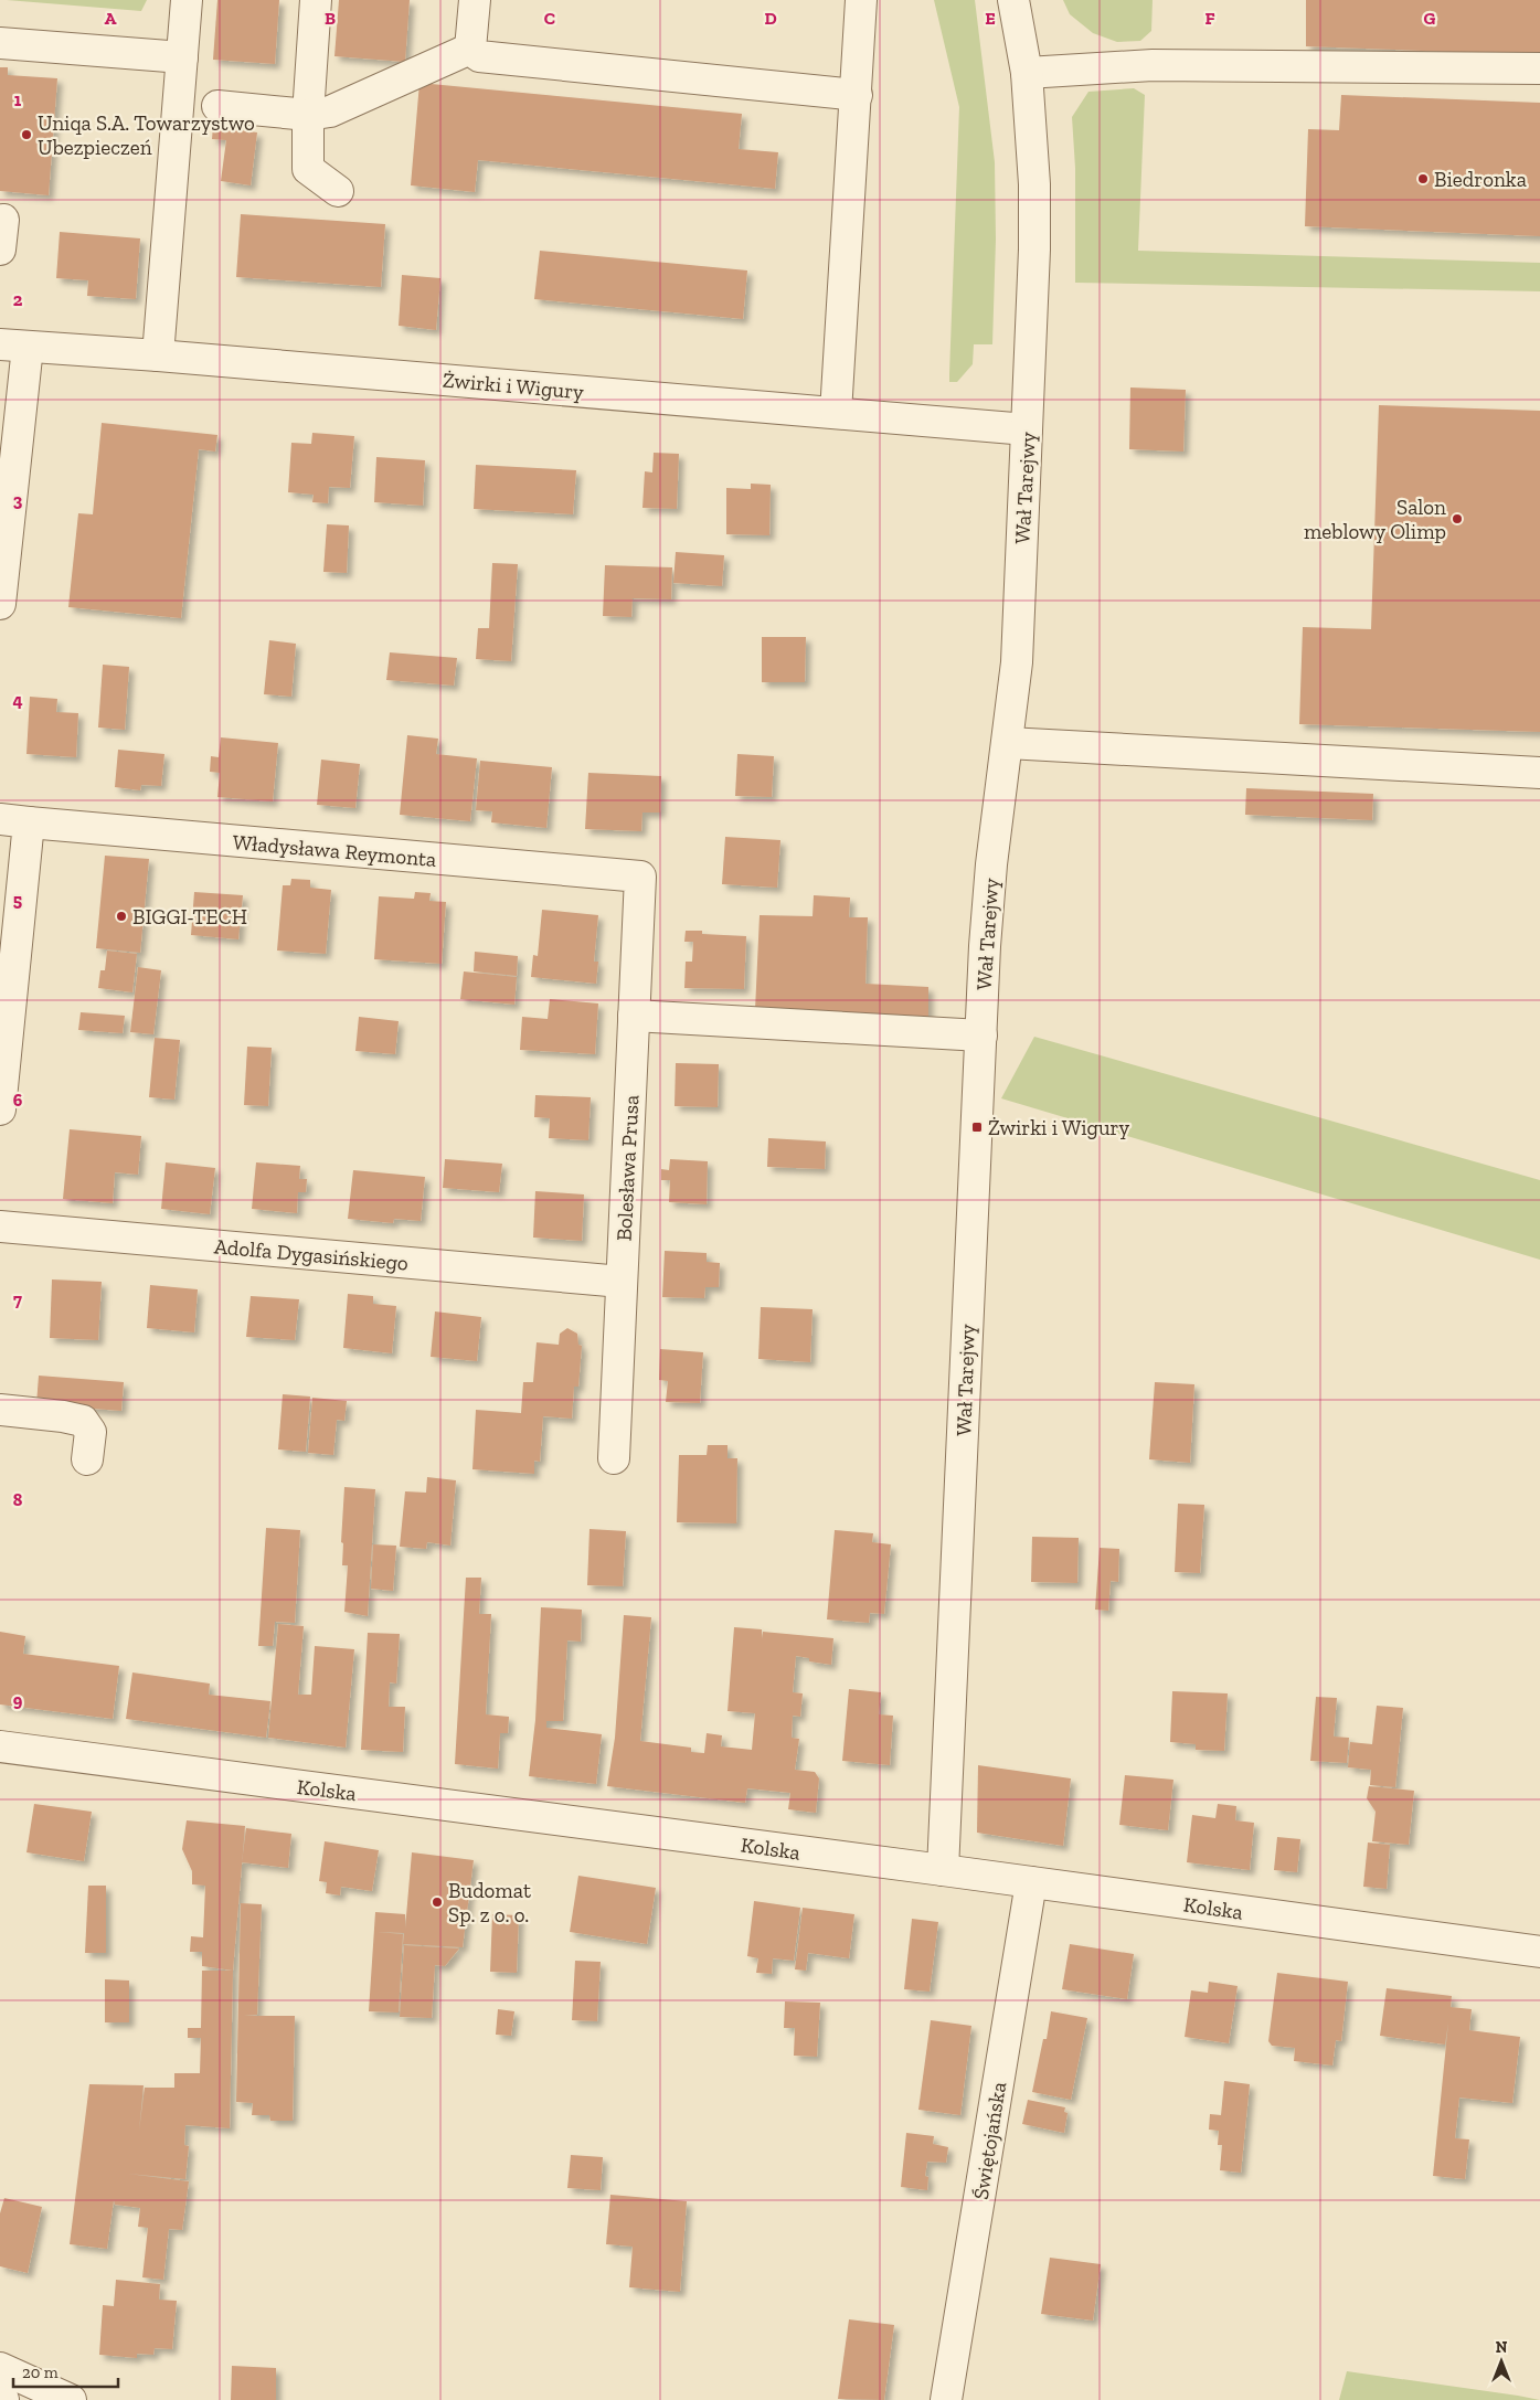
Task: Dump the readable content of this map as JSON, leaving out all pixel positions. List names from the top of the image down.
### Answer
{
  "streets": {
    "street": [
      "Żwirki i Wigury",
      "Wał Tarejwy",
      "Władysława Reymonta",
      "Bolesława Prusa",
      "Adolfa Dygasińskiego",
      "Kolska",
      "Świętojańska"
    ]
  },
  "crossings": [
    ["Żwirki i Wigury", "Wał Tarejwy"],
    ["Wał Tarejwy", "Kolska"],
    ["Władysława Reymonta", "Bolesława Prusa"],
    ["Bolesława Prusa", "Adolfa Dygasińskiego"],
    ["Kolska", "Świętojańska"]
  ],
  "places": {
    "other": [
      "Uniqa S.A. Towarzystwo Ubezpieczeń",
      "Biedronka",
      "Salon meblowy Olimp",
      "BIGGI-TECH",
      "Budomat Sp. z o. o."
    ],
    "transit": ["Żwirki i Wigury"]
  },
  "scale_bar": "20 m",
  "north": "top",
  "grid": {
    "columns": [
      "A",
      "B",
      "C",
      "D",
      "E",
      "F",
      "G"
    ],
    "rows": [
      "1",
      "2",
      "3",
      "4",
      "5",
      "6",
      "7",
      "8",
      "9"
    ]
  }
}
